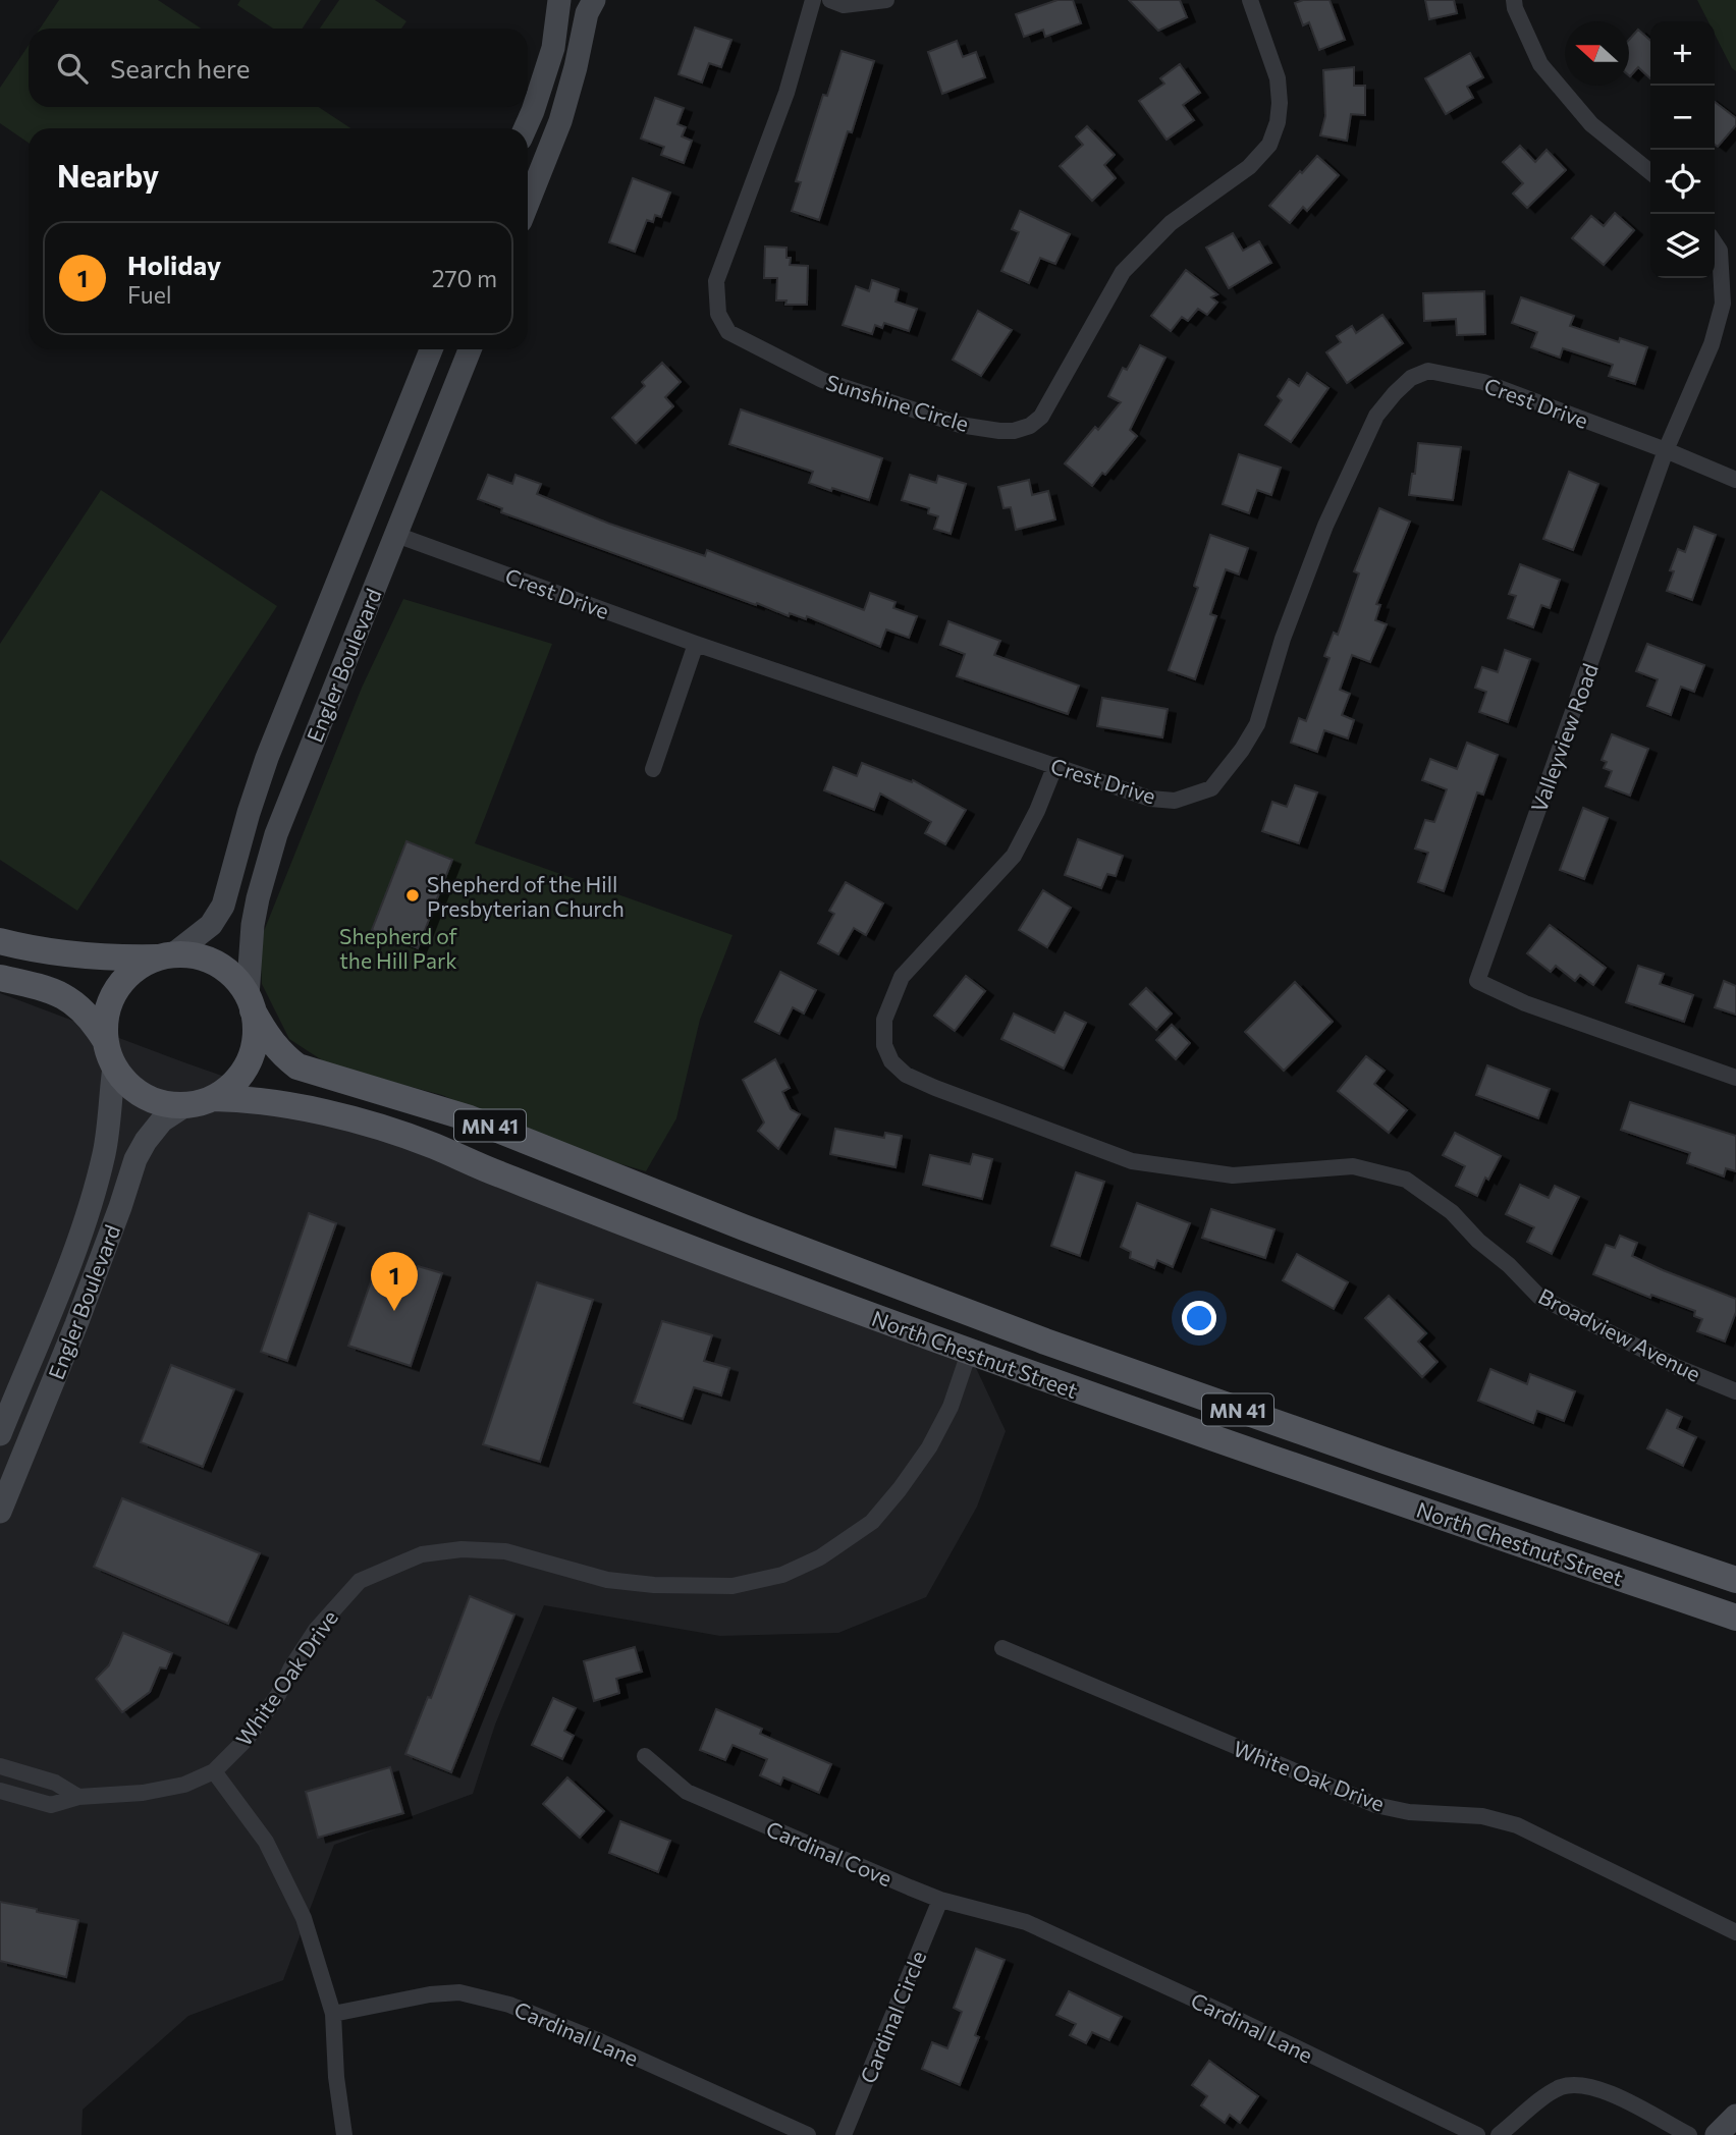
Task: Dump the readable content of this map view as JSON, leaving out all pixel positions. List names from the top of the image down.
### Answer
{
  "streets": {
    "main road": ["Engler Boulevard", "MN 41", "North Chestnut Street"],
    "street": [
      "Sunshine Circle",
      "Crest Drive",
      "Valleyview Road",
      "Broadview Avenue",
      "White Oak Drive",
      "Cardinal Cove",
      "Cardinal Circle",
      "Cardinal Lane"
    ]
  },
  "crossings": [
    ["Crest Drive", "Engler Boulevard"],
    ["Crest Drive", "Valleyview Road"],
    ["Crest Drive", "Broadview Avenue"],
    ["Engler Boulevard", "MN 41"],
    ["Engler Boulevard", "North Chestnut Street"],
    ["MN 41", "North Chestnut Street"],
    ["North Chestnut Street", "White Oak Drive"],
    ["Cardinal Cove", "Cardinal Circle"],
    ["Cardinal Cove", "Cardinal Lane"]
  ],
  "parks": ["Shepherd of the Hill Park"],
  "places": ["Shepherd of the Hill Presbyterian Church"],
  "north": "left",
  "page": {
    "map_buttons": ["+", "−"],
    "search": "Search here",
    "heading": "Nearby",
    "list": [
      {
        "mark": "1",
        "name": "Holiday",
        "note": "Fuel",
        "value": "270 m"
      }
    ],
    "pins": "1"
  }
}
